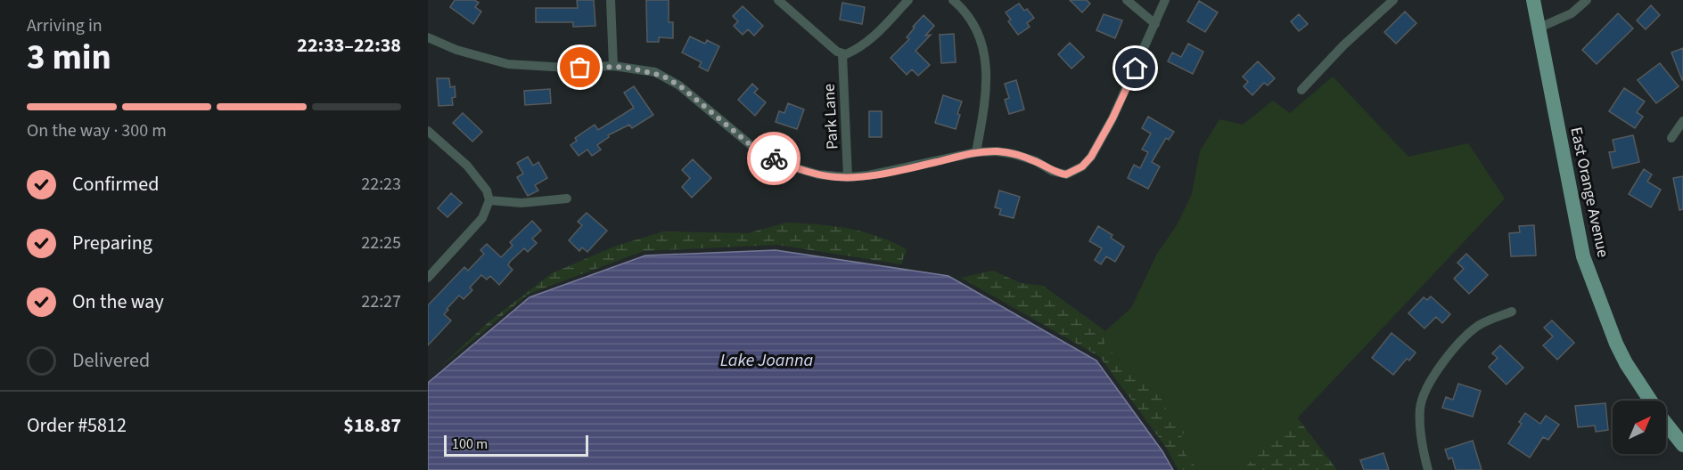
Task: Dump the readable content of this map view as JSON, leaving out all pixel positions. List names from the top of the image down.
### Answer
{
  "streets": {
    "main road": ["East Orange Avenue"],
    "street": ["Park Lane"]
  },
  "water": ["Lake Joanna"],
  "scale_bar": "100 m",
  "north": "top right",
  "page": {
    "heading": ["3 min", "Arriving in", "22:33–22:38"],
    "panel": ["Order #5812", "$18.87"],
    "bar": "On the way · 300 m",
    "list": [
      ["Confirmed", "22:23"],
      ["Preparing", "22:25"],
      ["On the way", "22:27"],
      "Delivered"
    ],
    "scale": "100 m"
  }
}
